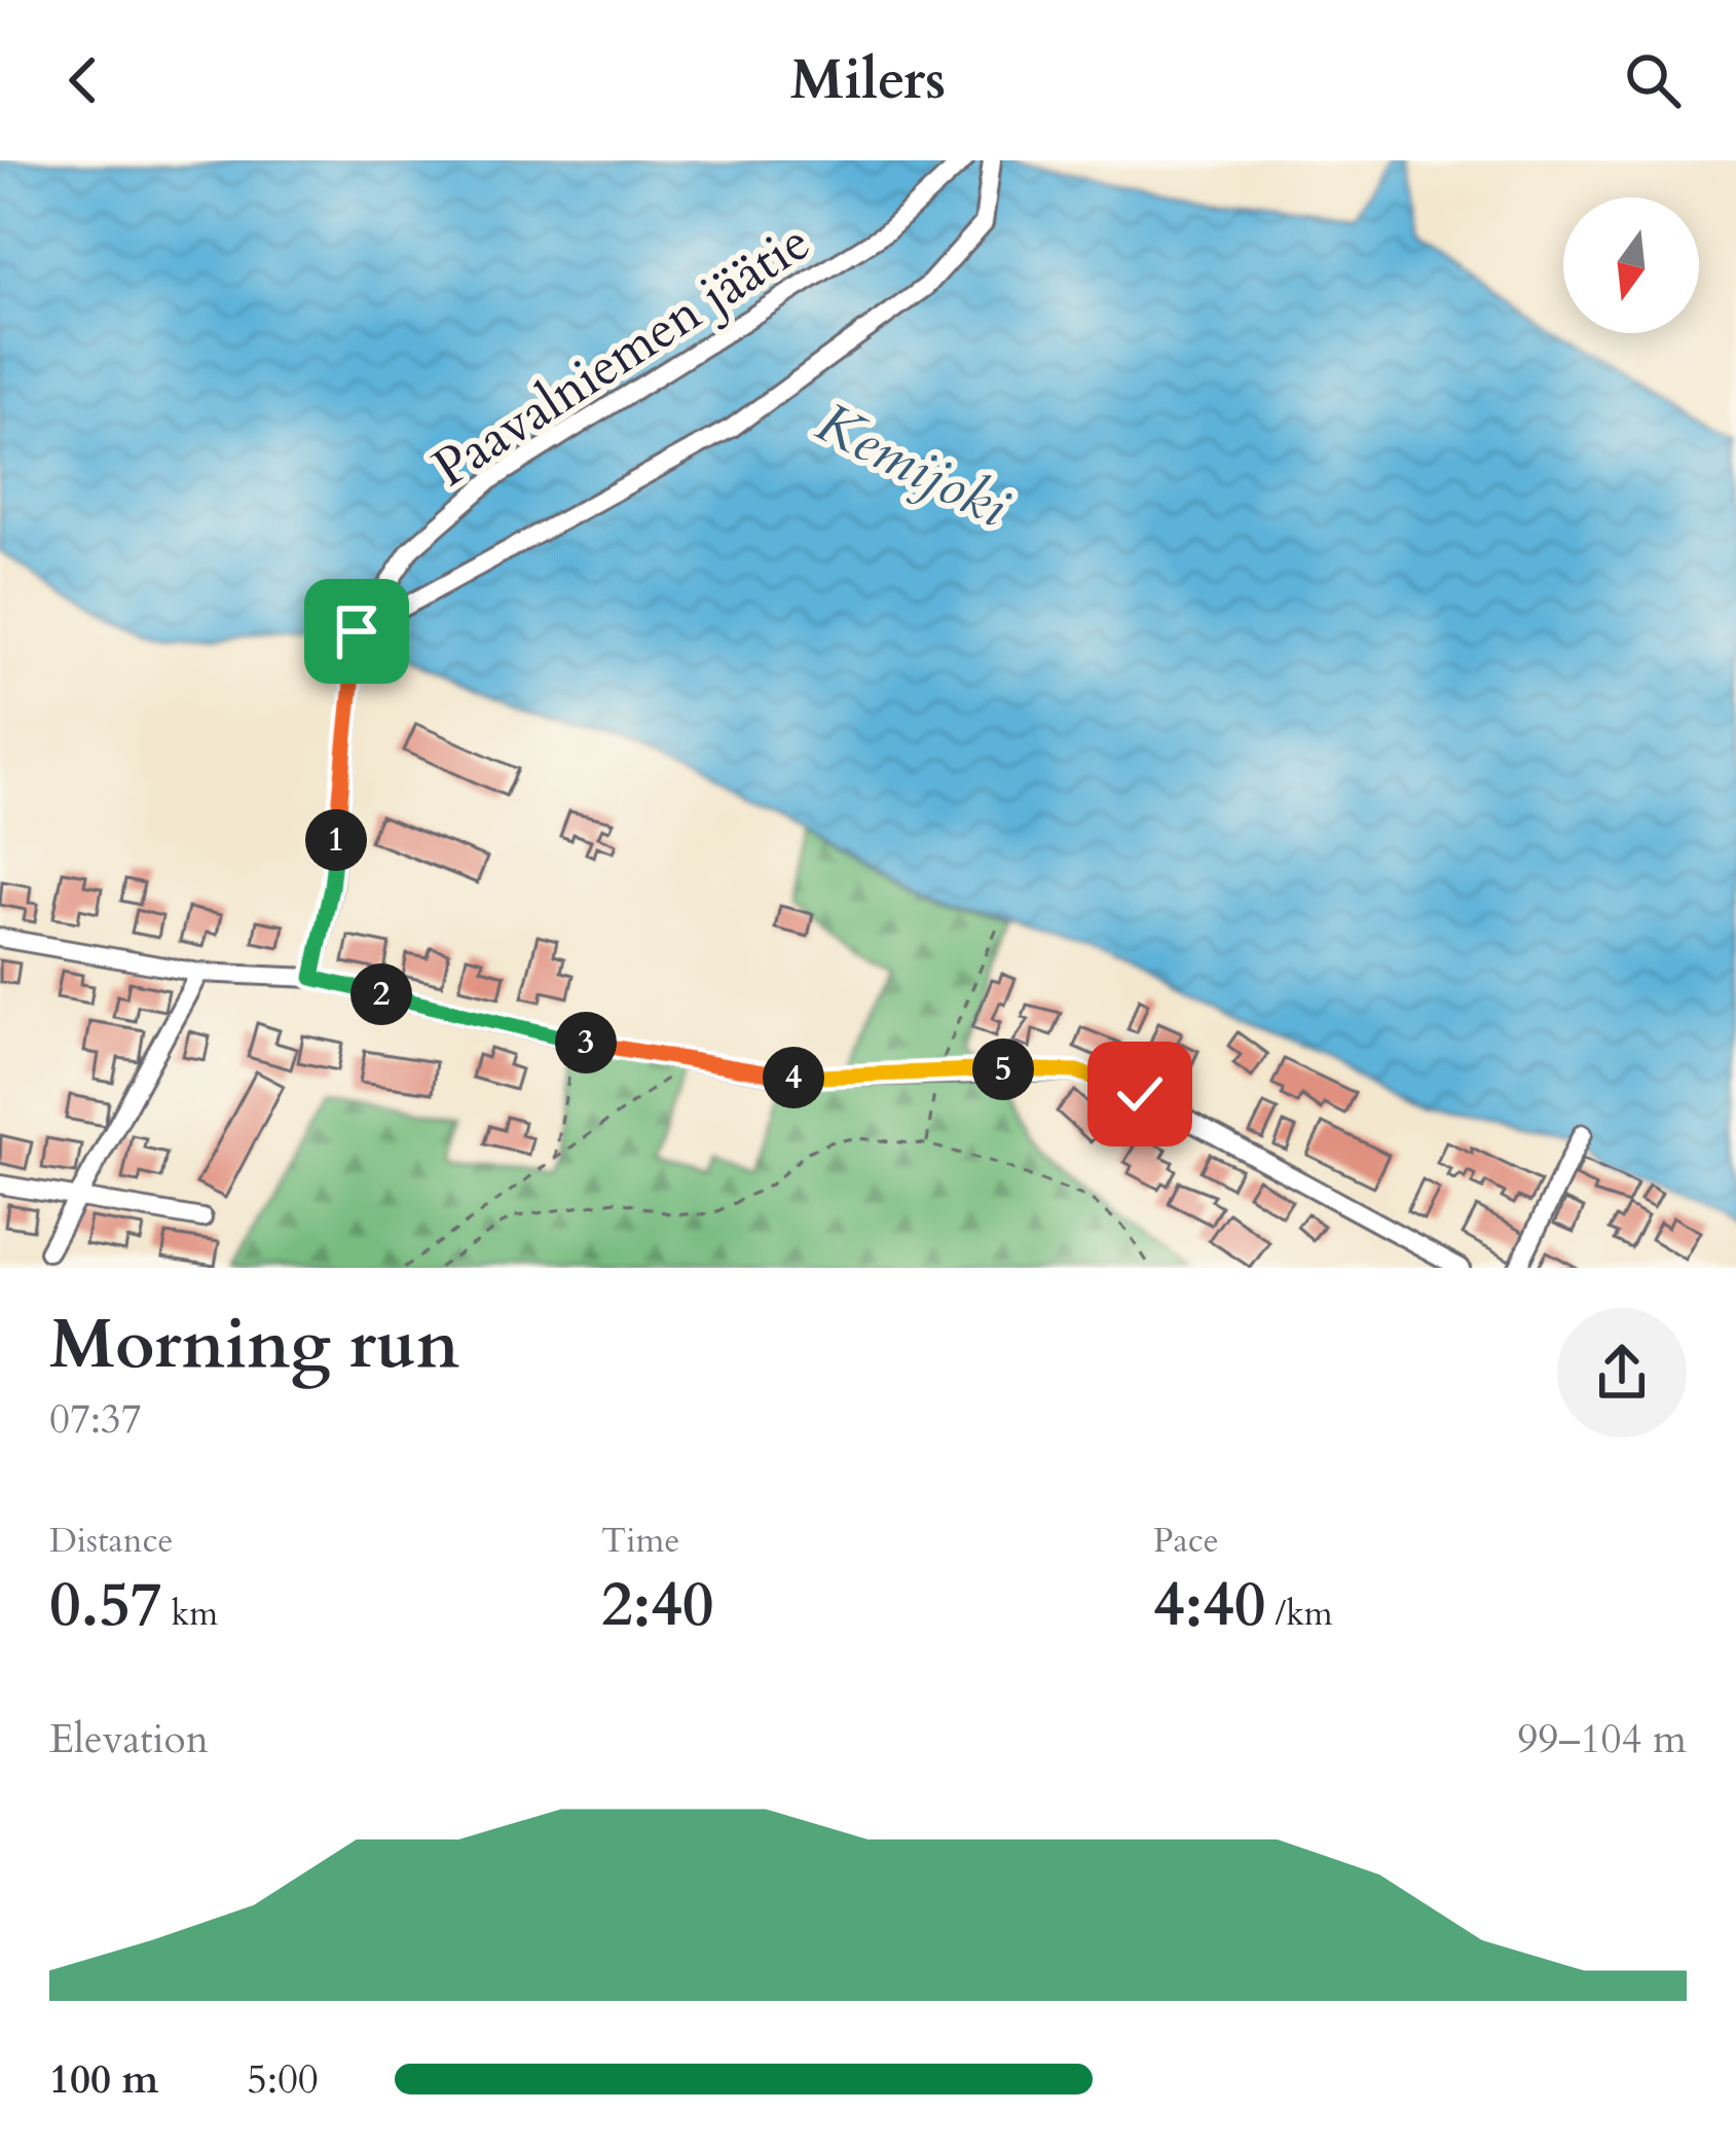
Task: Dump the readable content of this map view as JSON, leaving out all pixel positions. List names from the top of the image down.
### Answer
{
  "streets": {
    "street": ["Paavalniemen jäätie"]
  },
  "water": ["Kemijoki"],
  "north": "bottom",
  "page": {
    "header": "Milers",
    "pins": [
      "1",
      "2",
      "3",
      "5",
      "4"
    ],
    "heading": ["Morning run", "07:37"],
    "stats": [
      ["Distance", "0.57 km"],
      ["Time", "2:40"],
      ["Pace", "4:40 /km"]
    ],
    "chart": ["Elevation", "99–104 m"],
    "list": [
      {
        "name": "100 m",
        "note": "5:00"
      }
    ]
  }
}
